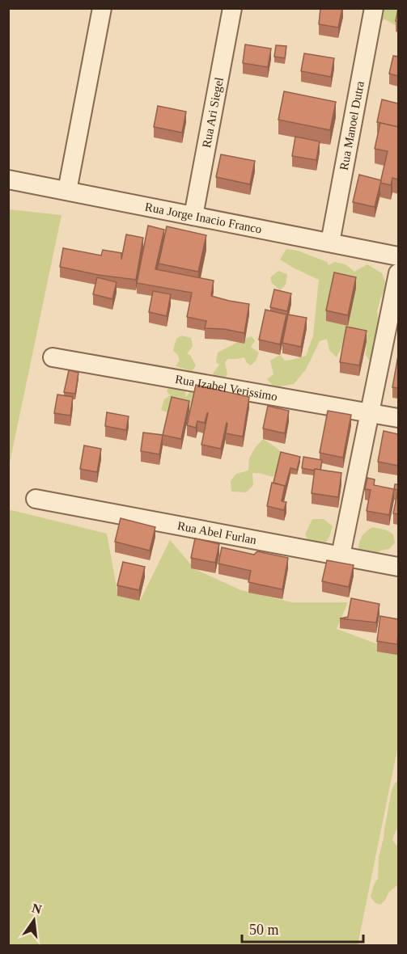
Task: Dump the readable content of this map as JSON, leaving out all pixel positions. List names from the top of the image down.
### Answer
{
  "streets": {
    "street": [
      "Rua Ari Siegel",
      "Rua Manoel Dutra",
      "Rua Jorge Inacio Franco",
      "Rua Izabel Verissimo",
      "Rua Abel Furlan"
    ]
  },
  "crossings": [
    ["Rua Ari Siegel", "Rua Jorge Inacio Franco"],
    ["Rua Manoel Dutra", "Rua Jorge Inacio Franco"]
  ],
  "scale_bar": "50 m",
  "north": "top"
}
